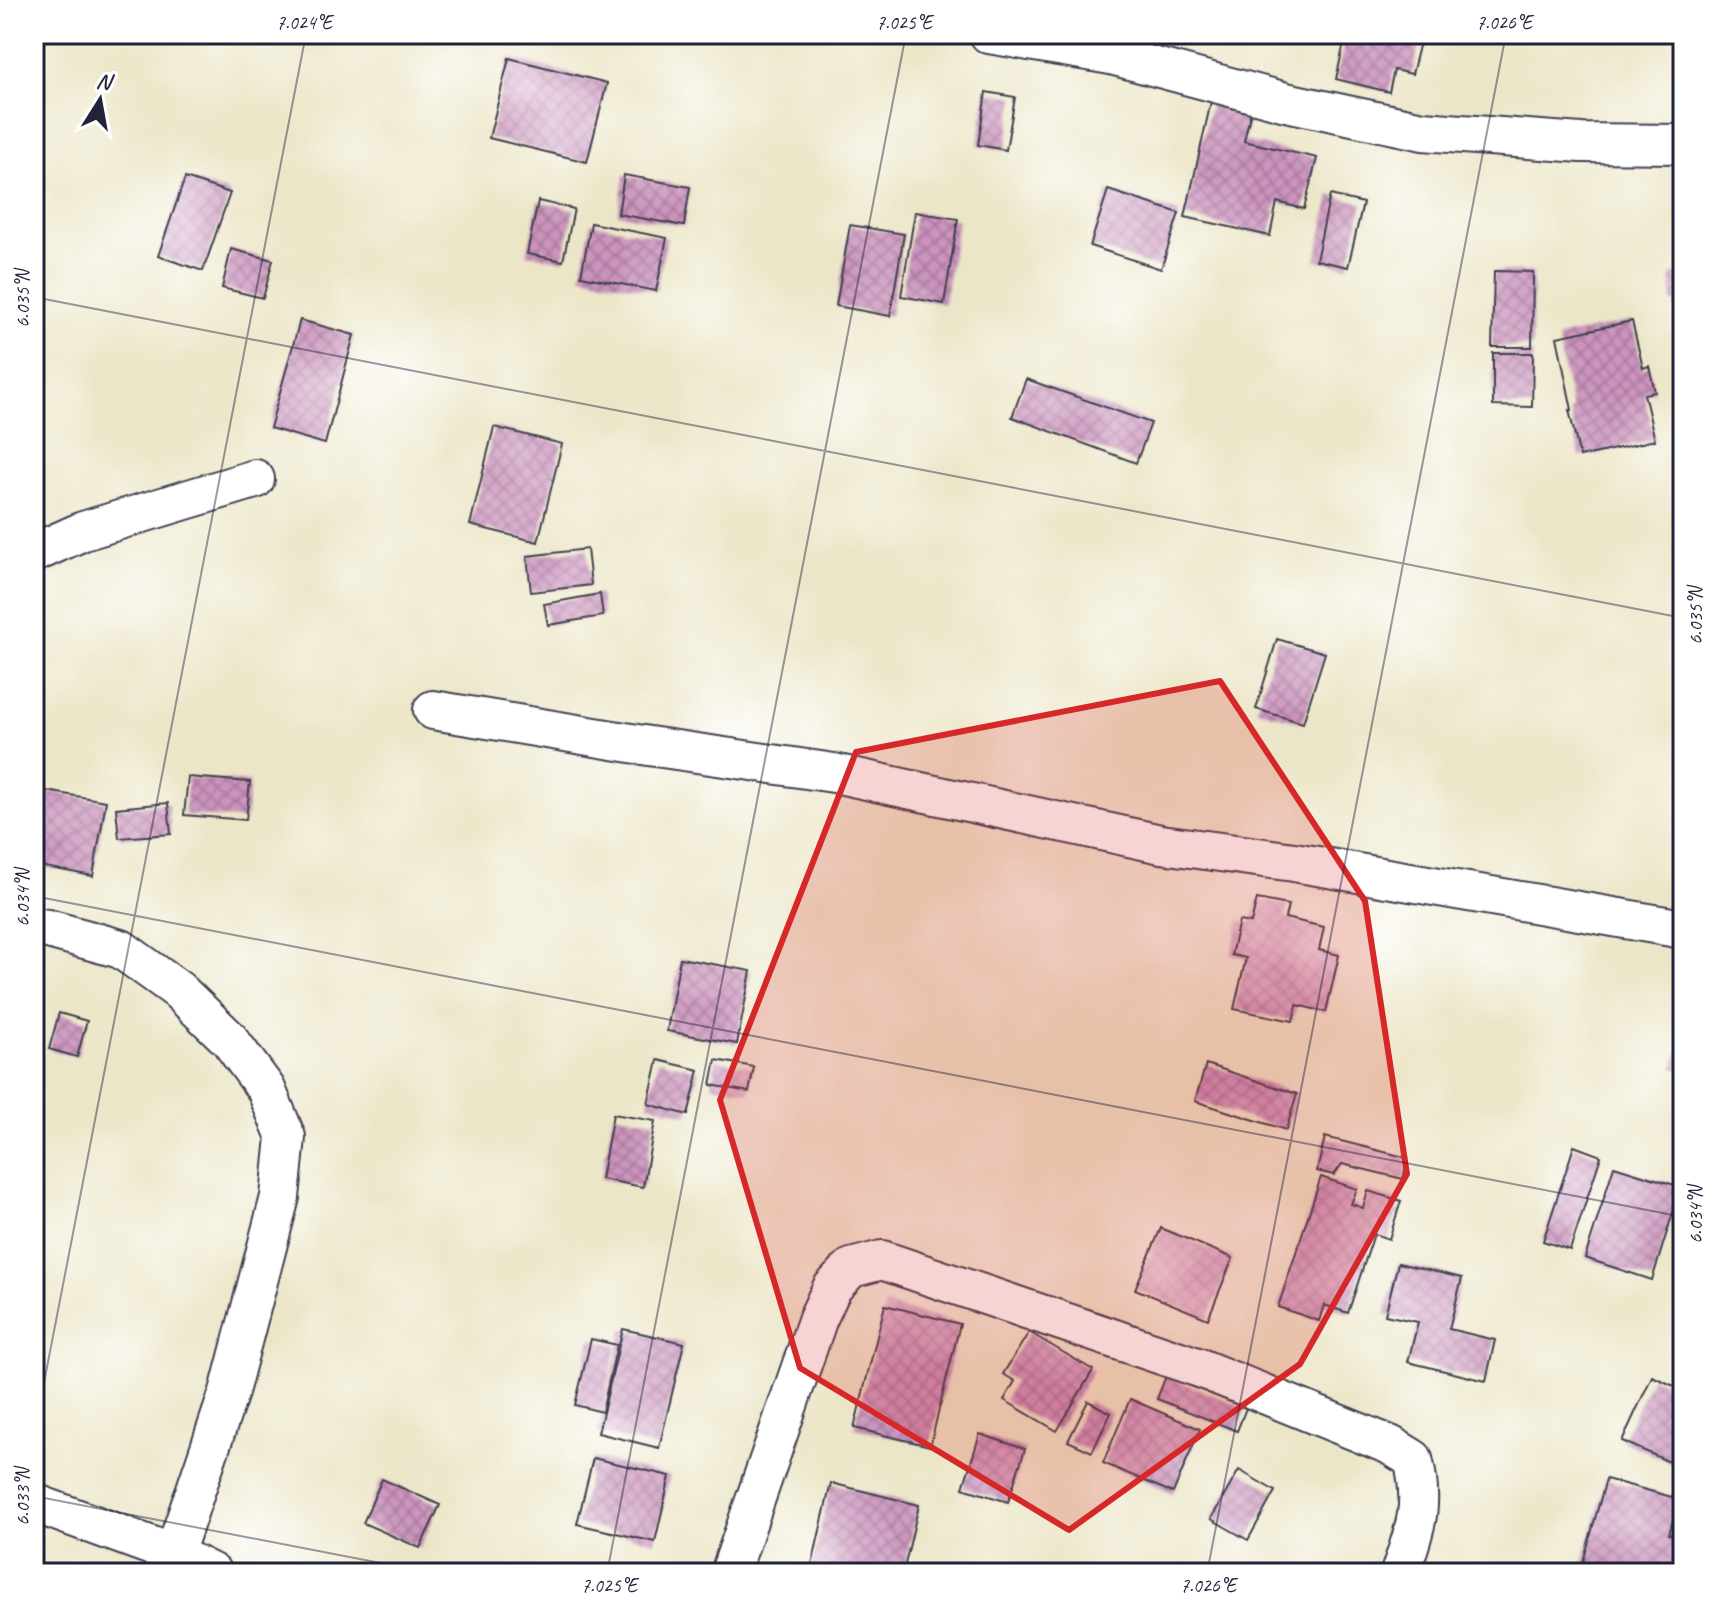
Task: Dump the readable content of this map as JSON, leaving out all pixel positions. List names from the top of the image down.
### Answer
{
  "north": "top",
  "coordinates": [
    "7.024°E",
    "7.025°E",
    "7.026°E",
    "6.035°N",
    "6.034°N",
    "6.033°N"
  ]
}
